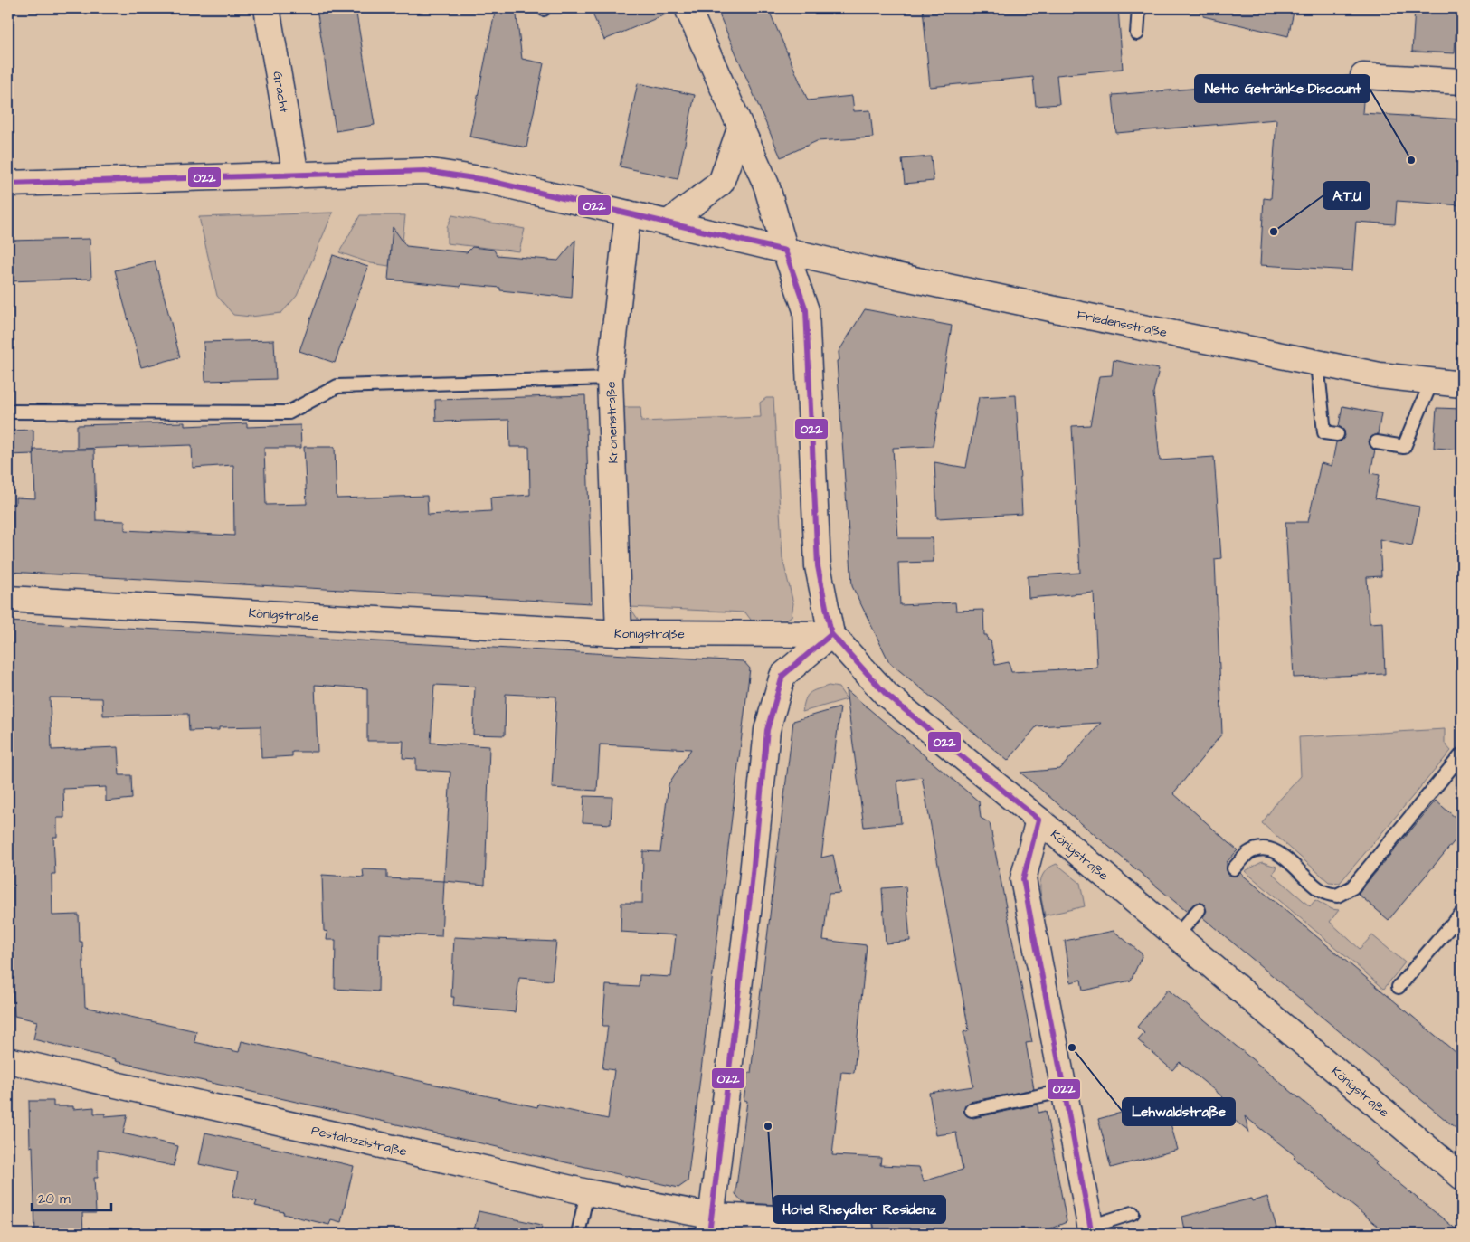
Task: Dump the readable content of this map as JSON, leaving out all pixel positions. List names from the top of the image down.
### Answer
{
  "streets": {
    "street": [
      "Gracht",
      "Friedensstraße",
      "Kronenstraße",
      "Königstraße",
      "Pestalozzistraße"
    ]
  },
  "crossings": [
    ["Kronenstraße", "Königstraße"]
  ],
  "places": [
    "Netto Getränke-Discount",
    "A.T.U",
    "Lehwaldstraße",
    "Hotel Rheydter Residenz"
  ],
  "lines": ["transit line 022"],
  "scale_bar": "20 m"
}
